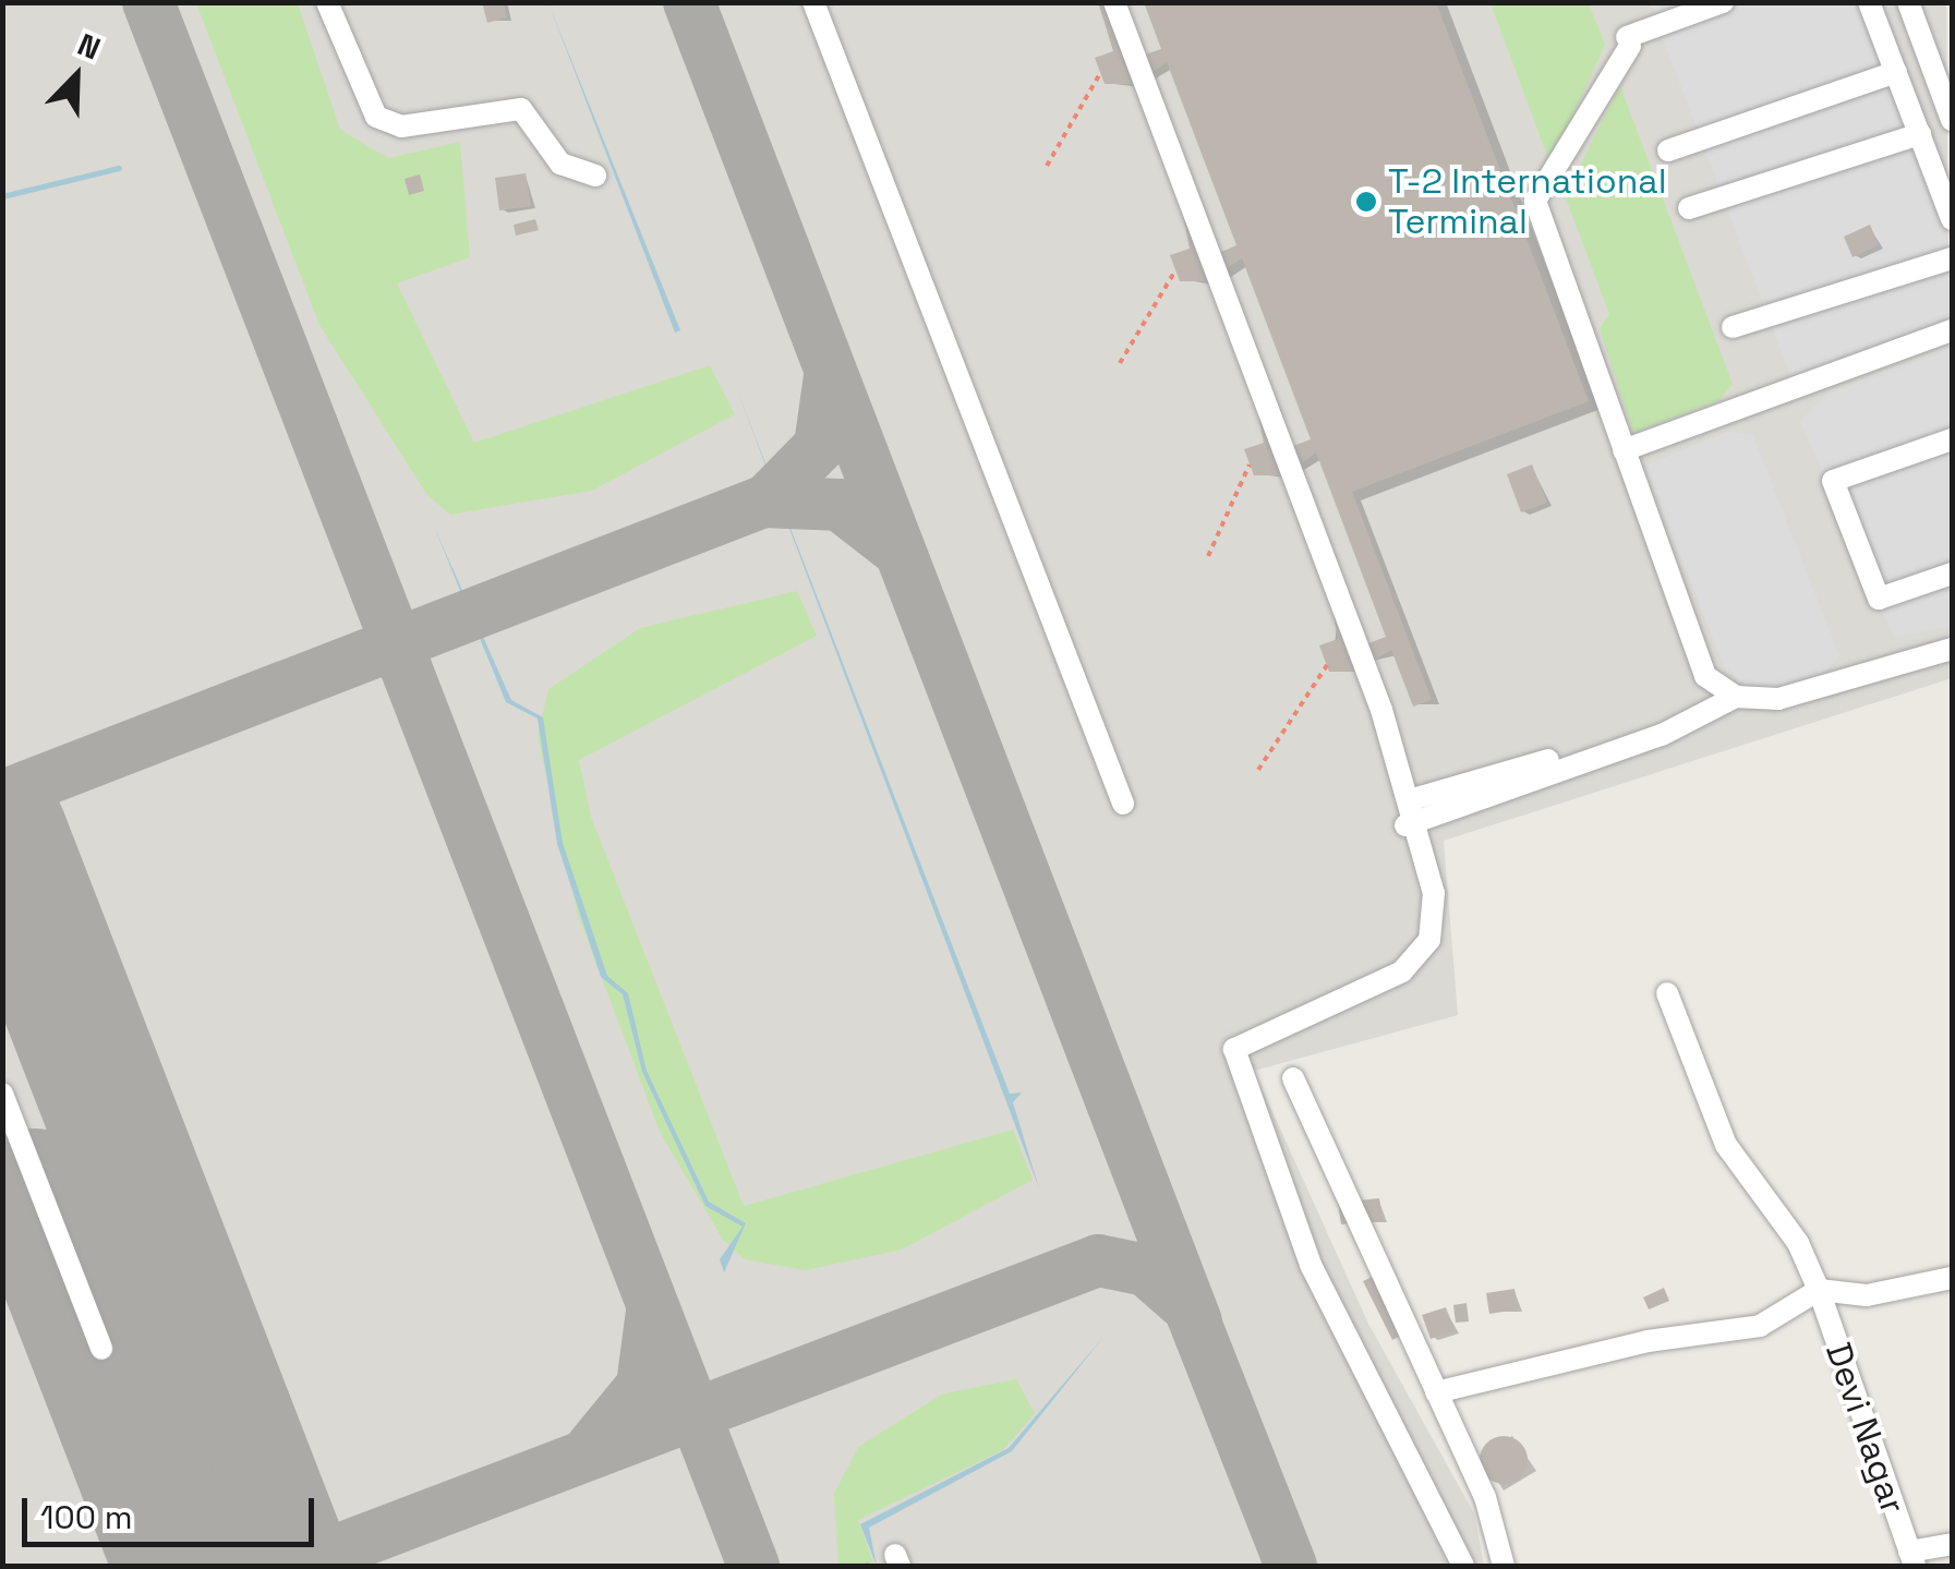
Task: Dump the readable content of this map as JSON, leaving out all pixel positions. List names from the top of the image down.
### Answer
{
  "streets": {
    "street": ["Devi Nagar"]
  },
  "places": ["T-2 International Terminal"],
  "scale_bar": "100 m",
  "north": "top right"
}
